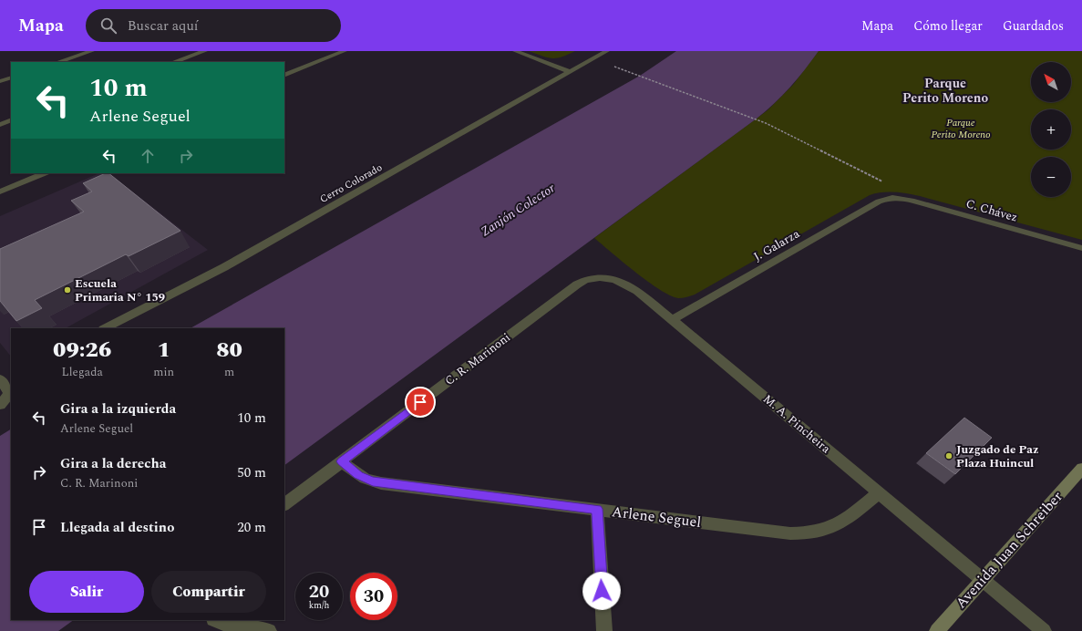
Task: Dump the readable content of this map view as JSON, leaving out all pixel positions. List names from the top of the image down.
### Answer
{
  "streets": {
    "main road": ["Avenida Juan Schreiber"],
    "street": [
      "Cerro Colorado",
      "C. Chávez",
      "J. Galarza",
      "C. R. Marinoni",
      "M. A. Pincheira",
      "Arlene Seguel"
    ]
  },
  "crossings": [
    ["C. Chávez", "J. Galarza"],
    ["J. Galarza", "M. A. Pincheira"],
    ["C. R. Marinoni", "M. A. Pincheira"],
    ["C. R. Marinoni", "Arlene Seguel"],
    ["M. A. Pincheira", "Arlene Seguel"],
    ["M. A. Pincheira", "Avenida Juan Schreiber"]
  ],
  "districts": ["Parque Perito Moreno"],
  "water": ["Zanjón Colector"],
  "parks": ["Parque Perito Moreno"],
  "places": ["Escuela Primaria N° 159", "Juzgado de Paz Plaza Huincul"],
  "north": "top left",
  "page": {
    "header": "Mapa",
    "search": "Buscar aquí",
    "nav": ["Mapa", "Cómo llegar", "Guardados"],
    "map_buttons": ["+", "−"],
    "turn": ["10 m", "Arlene Seguel"],
    "eta": [
      "09:26",
      "Llegada",
      "1",
      "min",
      "80",
      "m"
    ],
    "list": [
      {
        "name": "Gira a la izquierda",
        "note": "Arlene Seguel",
        "value": "10 m"
      },
      {
        "name": "Gira a la derecha",
        "note": "C. R. Marinoni",
        "value": "50 m"
      },
      {
        "name": "Llegada al destino",
        "value": "20 m"
      }
    ],
    "buttons": ["Salir", "Compartir"],
    "speed": "20 km/h",
    "limit": "30"
  }
}
